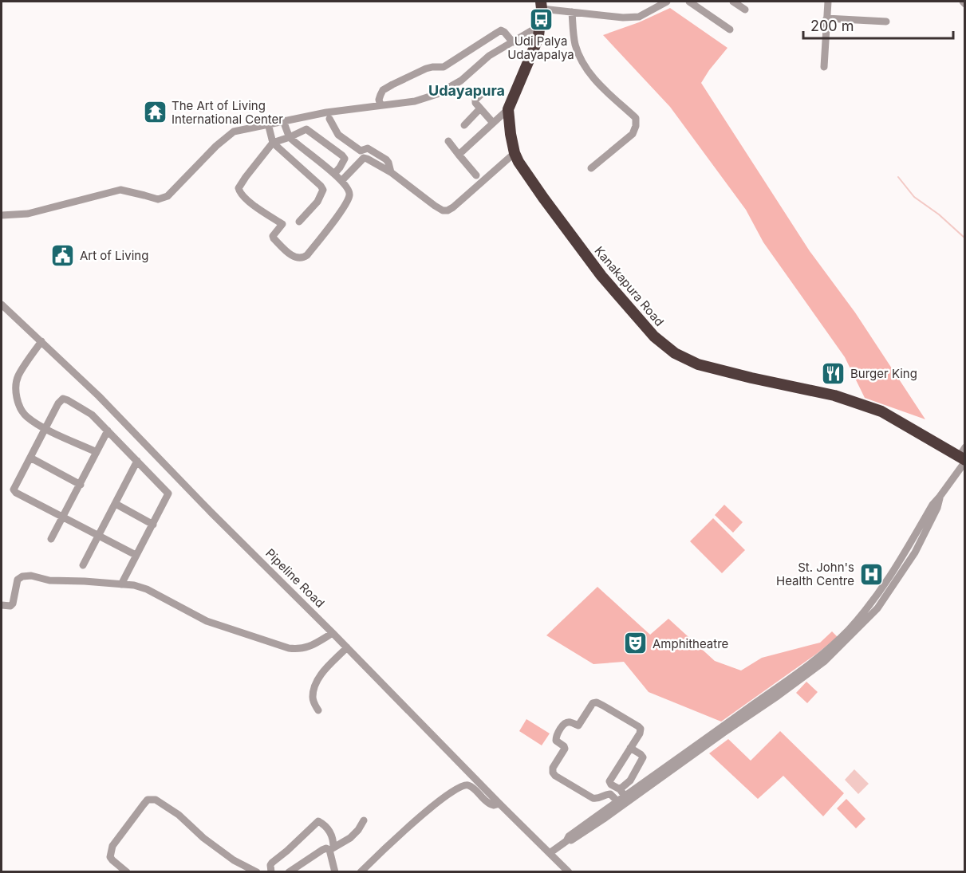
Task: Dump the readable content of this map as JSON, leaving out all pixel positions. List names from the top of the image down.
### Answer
{
  "streets": {
    "highway": ["Kanakapura Road"],
    "street": ["Pipeline Road"]
  },
  "districts": ["Udayapura"],
  "places": {
    "bus stop": ["Udi Palya Udayapalya"],
    "temple": ["The Art of Living International Center"],
    "public building": ["Art of Living"],
    "restaurant": ["Burger King"],
    "hospital": ["St. John's Health Centre"],
    "theatre": ["Amphitheatre"]
  },
  "scale_bar": "200 m"
}
